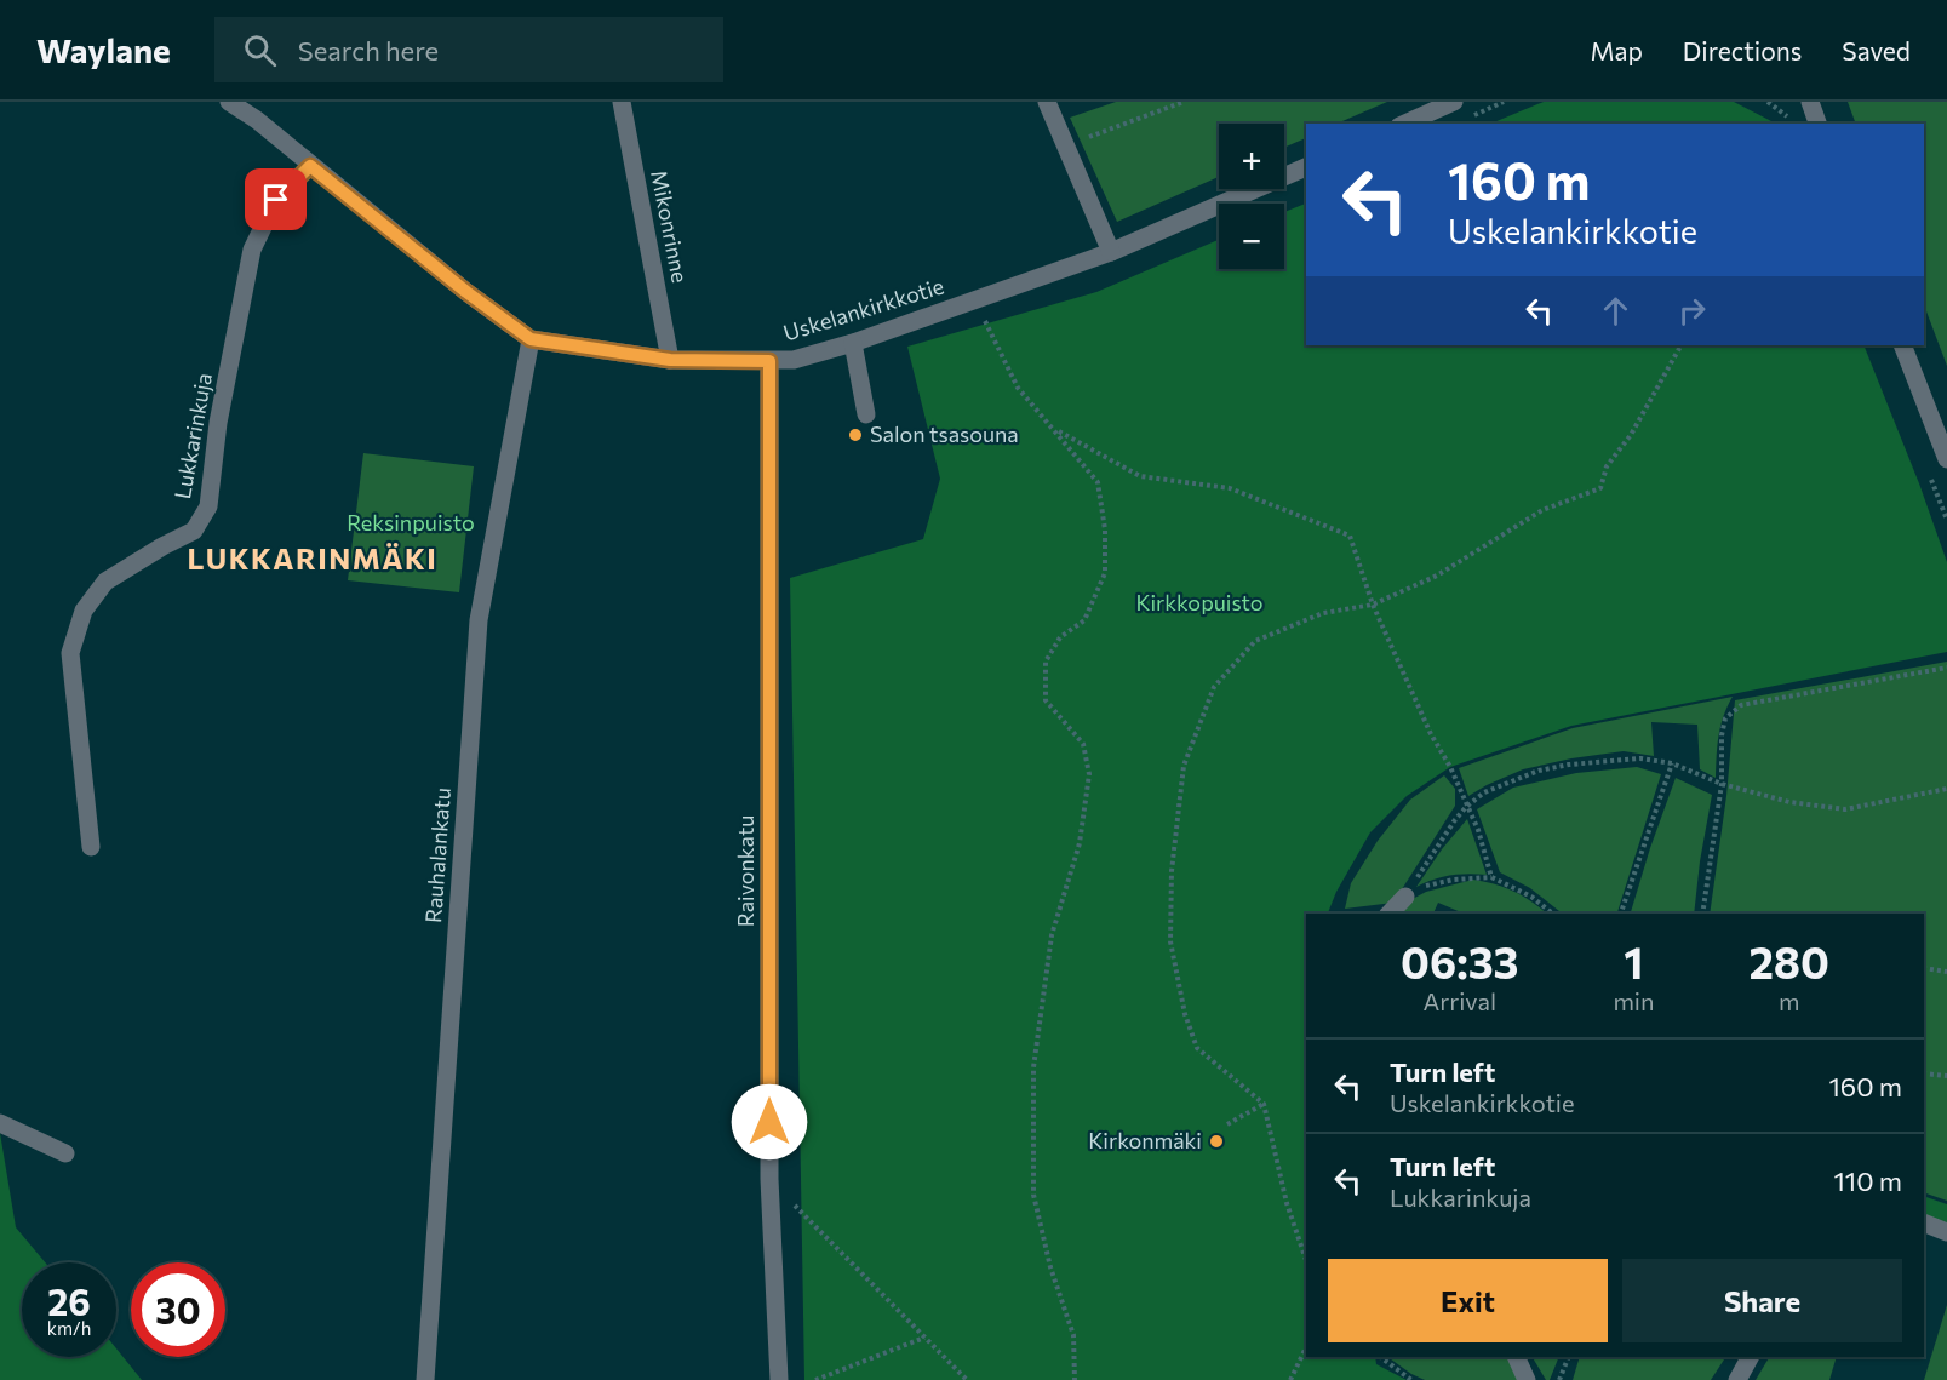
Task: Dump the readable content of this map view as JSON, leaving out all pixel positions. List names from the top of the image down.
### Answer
{
  "streets": {
    "street": [
      "Mikonrinne",
      "Uskelankirkkotie",
      "Lukkarinkuja",
      "Rauhalankatu",
      "Raivonkatu"
    ]
  },
  "crossings": [
    ["Mikonrinne", "Uskelankirkkotie"],
    ["Uskelankirkkotie", "Lukkarinkuja"],
    ["Uskelankirkkotie", "Rauhalankatu"],
    ["Uskelankirkkotie", "Raivonkatu"]
  ],
  "districts": ["LUKKARINMÄKI"],
  "parks": ["Reksinpuisto", "Kirkkopuisto"],
  "places": ["Salon tsasouna", "Kirkonmäki"],
  "page": {
    "header": "Waylane",
    "search": "Search here",
    "nav": ["Map", "Directions", "Saved"],
    "map_buttons": ["+", "−"],
    "turn": ["160 m", "Uskelankirkkotie"],
    "eta": [
      "06:33",
      "Arrival",
      "1",
      "min",
      "280",
      "m"
    ],
    "list": [
      {
        "name": "Turn left",
        "note": "Uskelankirkkotie",
        "value": "160 m"
      },
      {
        "name": "Turn left",
        "note": "Lukkarinkuja",
        "value": "110 m"
      }
    ],
    "buttons": ["Exit", "Share"],
    "speed": "26 km/h",
    "limit": "30"
  }
}
